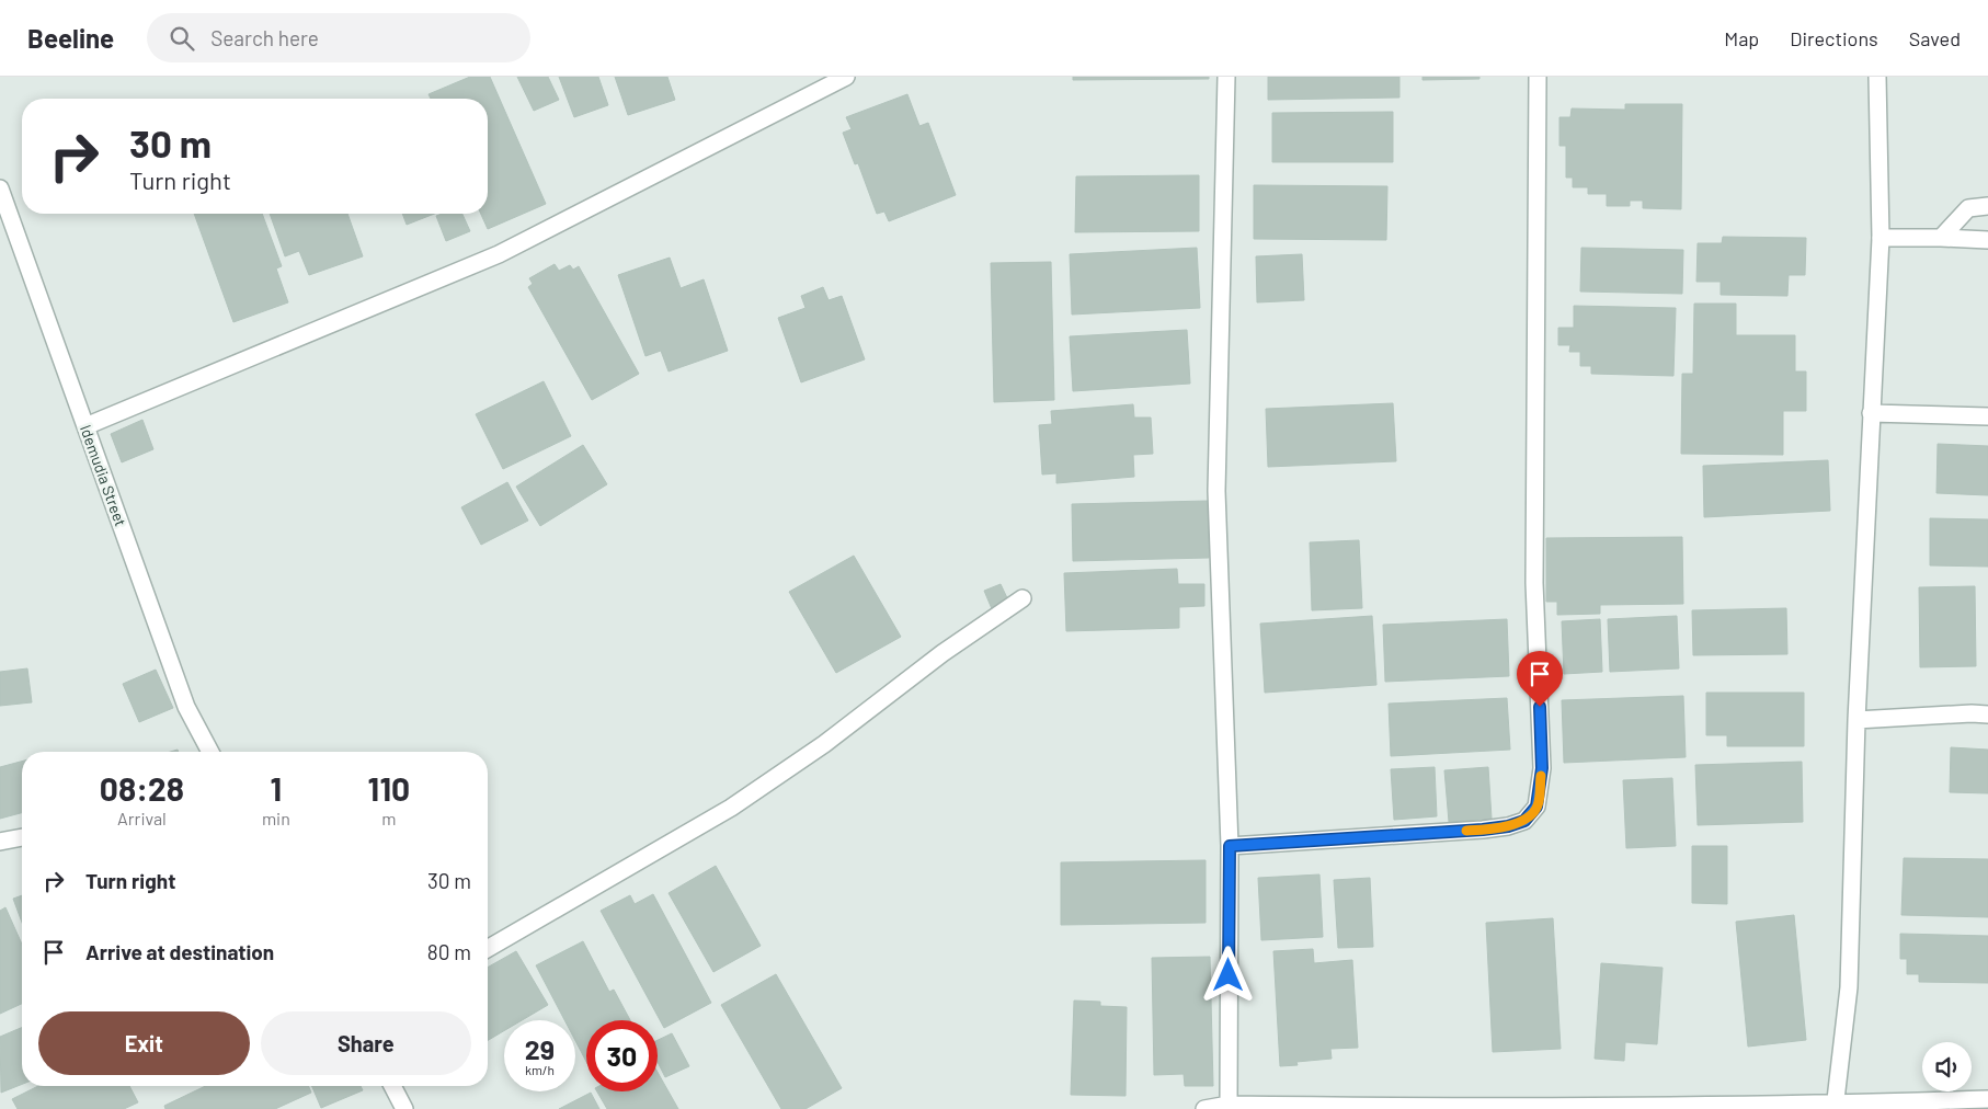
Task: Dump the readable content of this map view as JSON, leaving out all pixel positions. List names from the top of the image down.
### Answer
{
  "streets": {
    "street": ["Idemudia Street"]
  },
  "page": {
    "header": "Beeline",
    "search": "Search here",
    "nav": ["Map", "Directions", "Saved"],
    "turn": ["30 m", "Turn right"],
    "eta": [
      "08:28",
      "Arrival",
      "1",
      "min",
      "110",
      "m"
    ],
    "list": [
      {
        "name": "Turn right",
        "value": "30 m"
      },
      {
        "name": "Arrive at destination",
        "value": "80 m"
      }
    ],
    "buttons": ["Exit", "Share"],
    "speed": "29 km/h",
    "limit": "30"
  }
}
